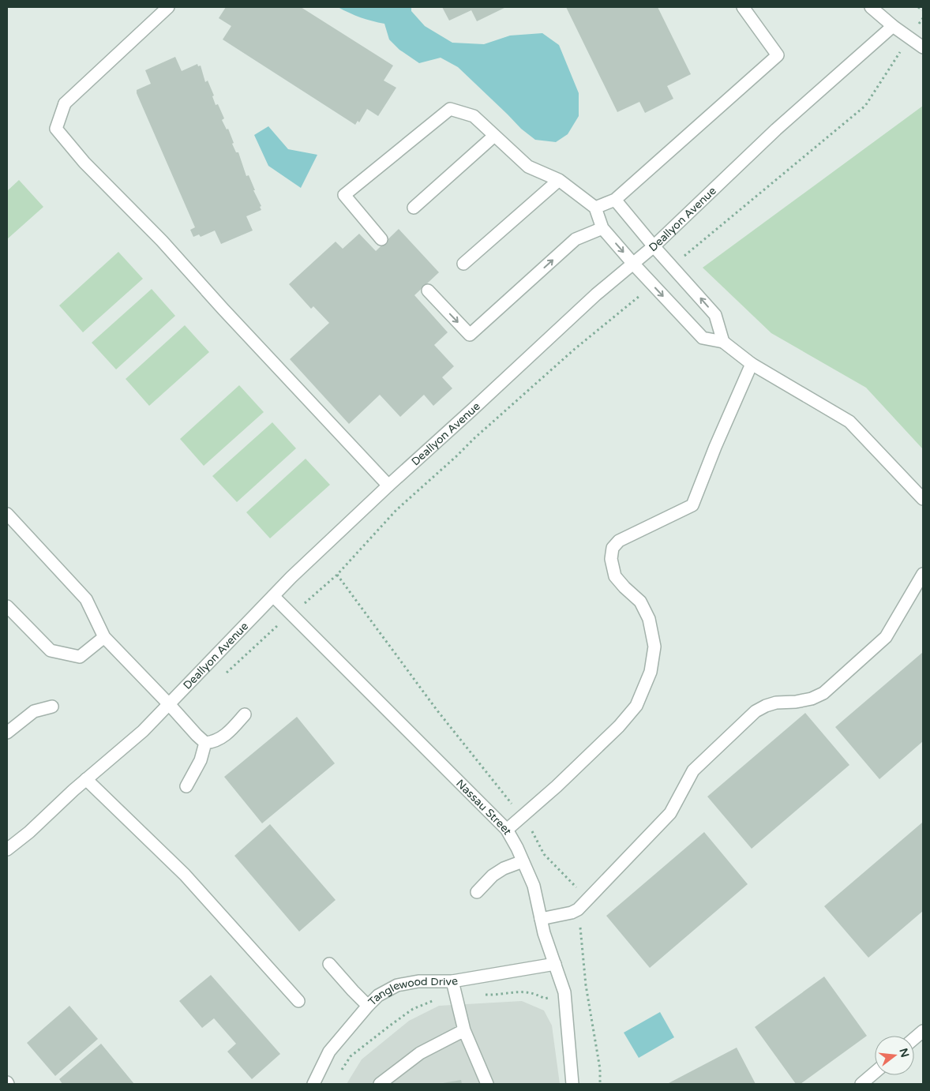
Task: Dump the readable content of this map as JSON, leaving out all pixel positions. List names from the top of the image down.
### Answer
{
  "streets": {
    "street": ["Deallyon Avenue", "Nassau Street", "Tanglewood Drive"]
  },
  "crossings": [
    ["Deallyon Avenue", "Nassau Street"],
    ["Nassau Street", "Tanglewood Drive"]
  ],
  "north": "right"
}
